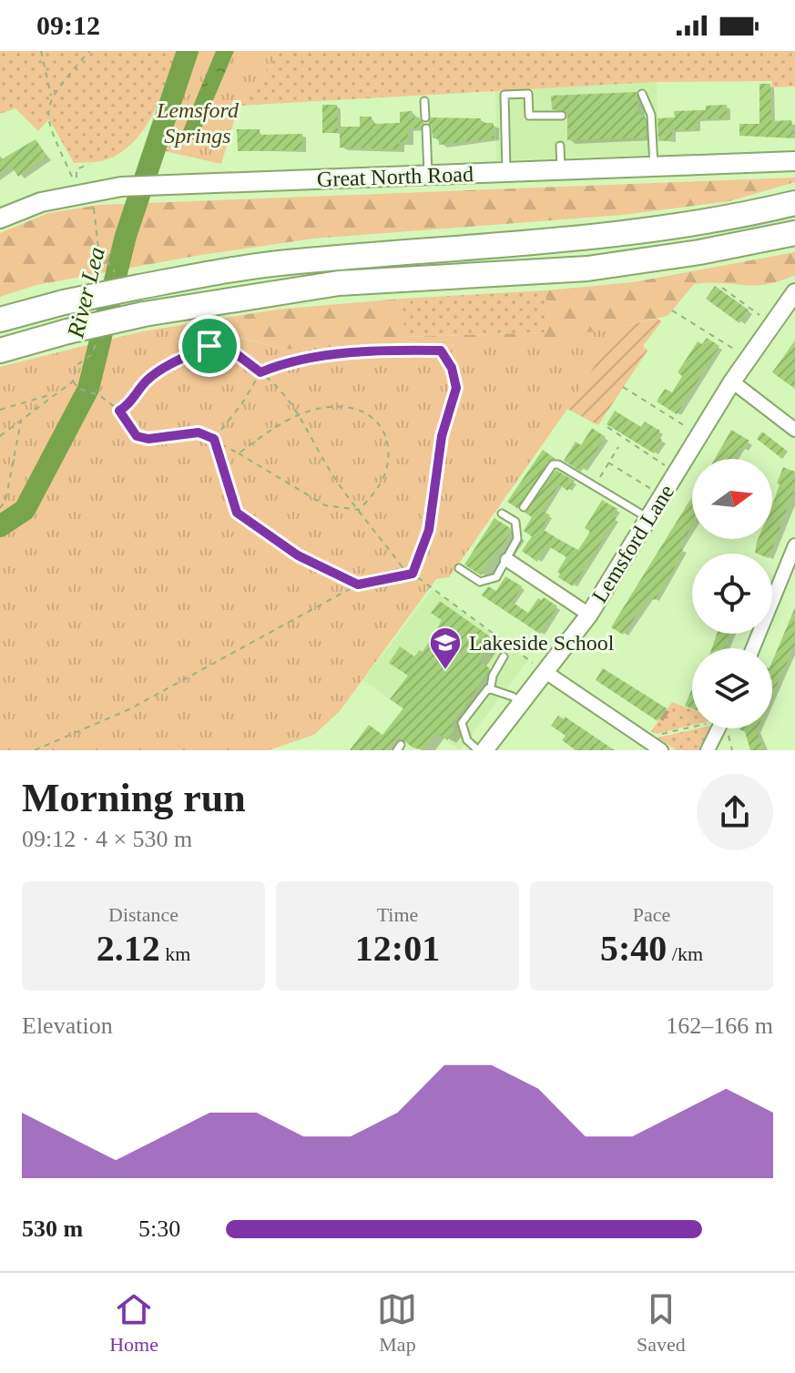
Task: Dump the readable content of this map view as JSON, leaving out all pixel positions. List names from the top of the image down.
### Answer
{
  "streets": {
    "main road": ["Great North Road"],
    "street": ["Lemsford Lane"]
  },
  "water": ["River Lea"],
  "parks": ["Lemsford Springs"],
  "places": {
    "school or university": ["Lakeside School"]
  },
  "north": "right",
  "page": {
    "status": "09:12",
    "heading": ["Morning run", "09:12 · 4 × 530 m"],
    "stats": [
      ["Distance", "2.12 km"],
      ["Time", "12:01"],
      ["Pace", "5:40 /km"]
    ],
    "chart": ["Elevation", "162–166 m"],
    "list": [
      {
        "name": "530 m",
        "note": "5:30"
      }
    ],
    "tabs": ["Home", "Map", "Saved"]
  }
}
